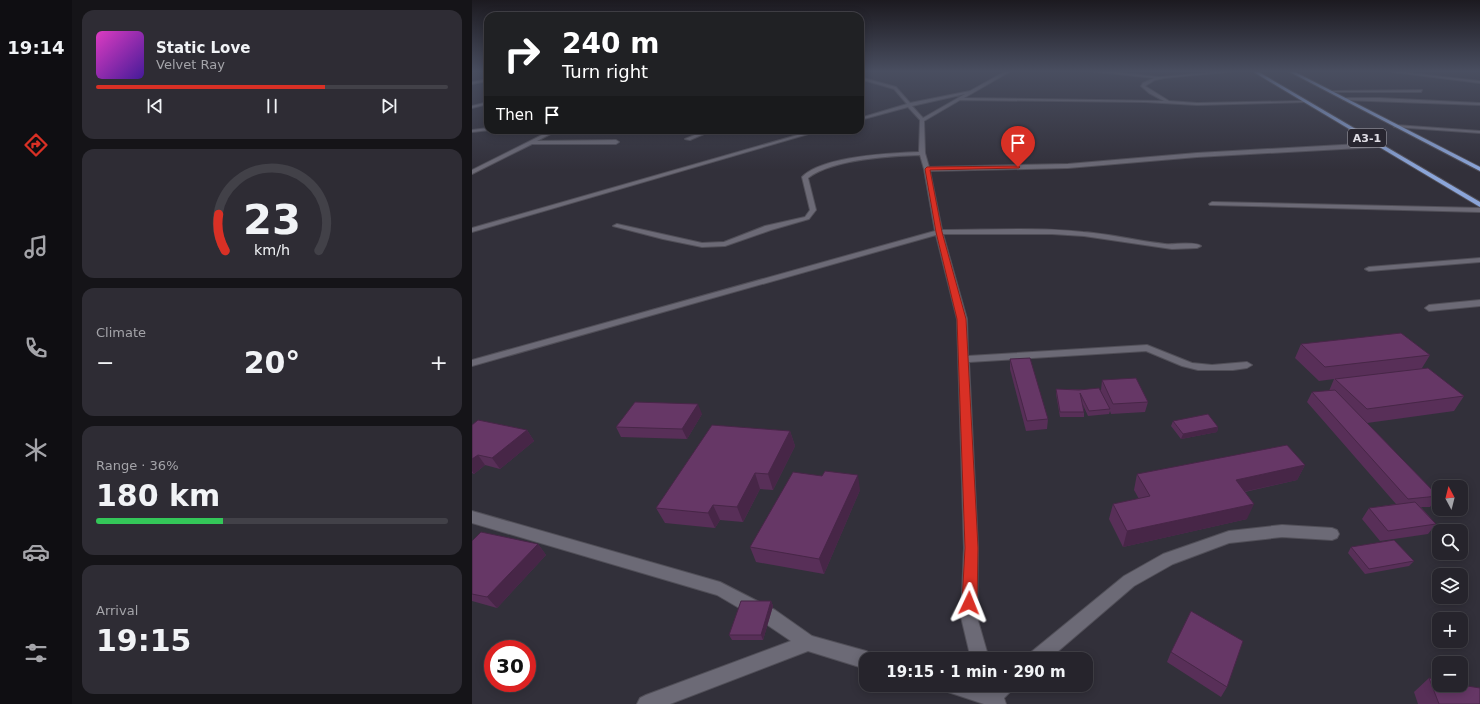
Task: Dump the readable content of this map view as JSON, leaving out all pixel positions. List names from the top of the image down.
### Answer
{
  "streets": {
    "highway": ["A3-1"]
  },
  "north": "top",
  "page": {
    "tabs": "19:14",
    "turn": ["240 m", "Turn right"],
    "song": ["Static Love", "Velvet Ray"],
    "then": "Then",
    "tile": [
      "Climate",
      ["Range · 36%", "180 km"],
      ["Arrival", "19:15"]
    ],
    "heat": ["−", "20°", "+"],
    "map_buttons": ["+", "−"],
    "limit": "30",
    "trip": "19:15 · 1 min · 290 m",
    "gauge": ["23", "km/h"]
  }
}
